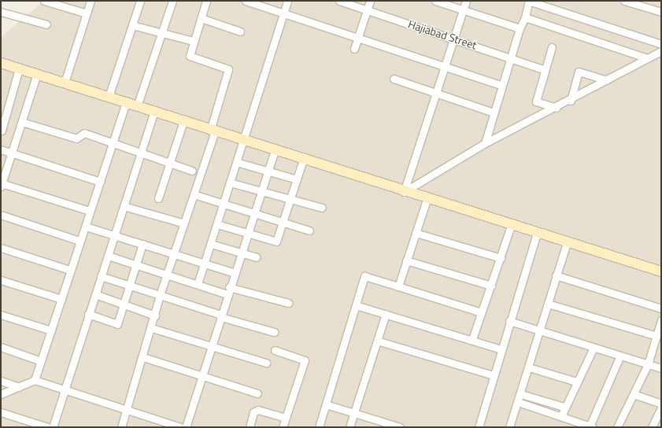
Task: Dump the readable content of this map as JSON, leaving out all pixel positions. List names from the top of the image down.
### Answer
{
  "streets": {
    "street": ["Hajiabad Street"]
  }
}
